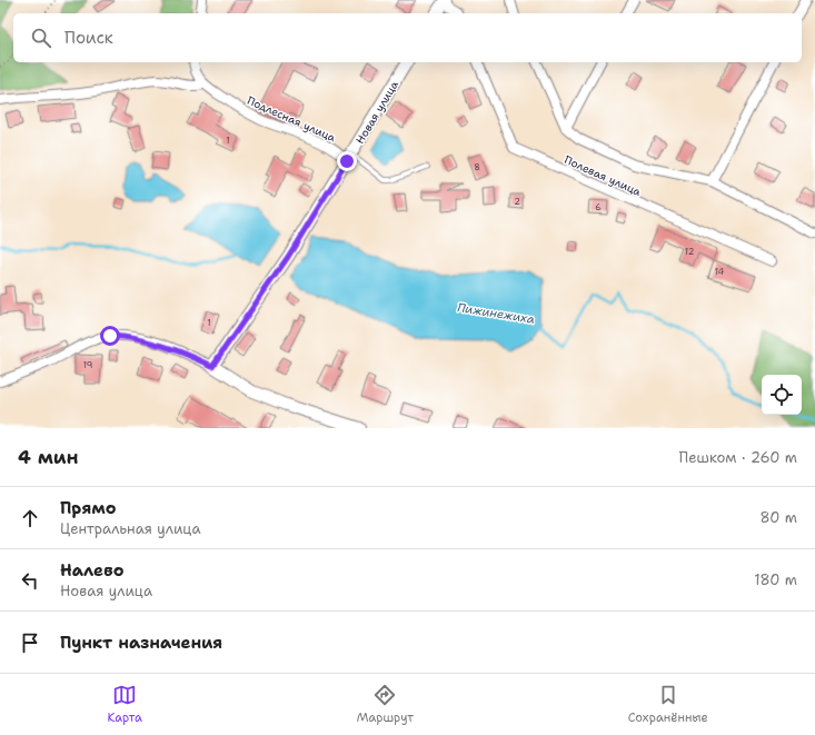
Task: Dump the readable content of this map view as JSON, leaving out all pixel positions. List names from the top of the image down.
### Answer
{
  "streets": {
    "street": ["Новая улица", "Подлесная улица", "Полевая улица"]
  },
  "crossings": [
    ["Новая улица", "Подлесная улица"]
  ],
  "water": ["Пижинежиха"],
  "house_numbers": [
    "1",
    "8",
    "2",
    "6",
    "12",
    "14",
    "1",
    "19"
  ],
  "page": {
    "search": "Поиск",
    "heading": ["4 мин", "Пешком · 260 m"],
    "list": [
      ["Прямо", "Центральная улица", "80 m"],
      ["Налево", "Новая улица", "180 m"],
      "Пункт назначения"
    ],
    "nav": ["Карта", "Маршрут", "Сохранённые"]
  }
}
